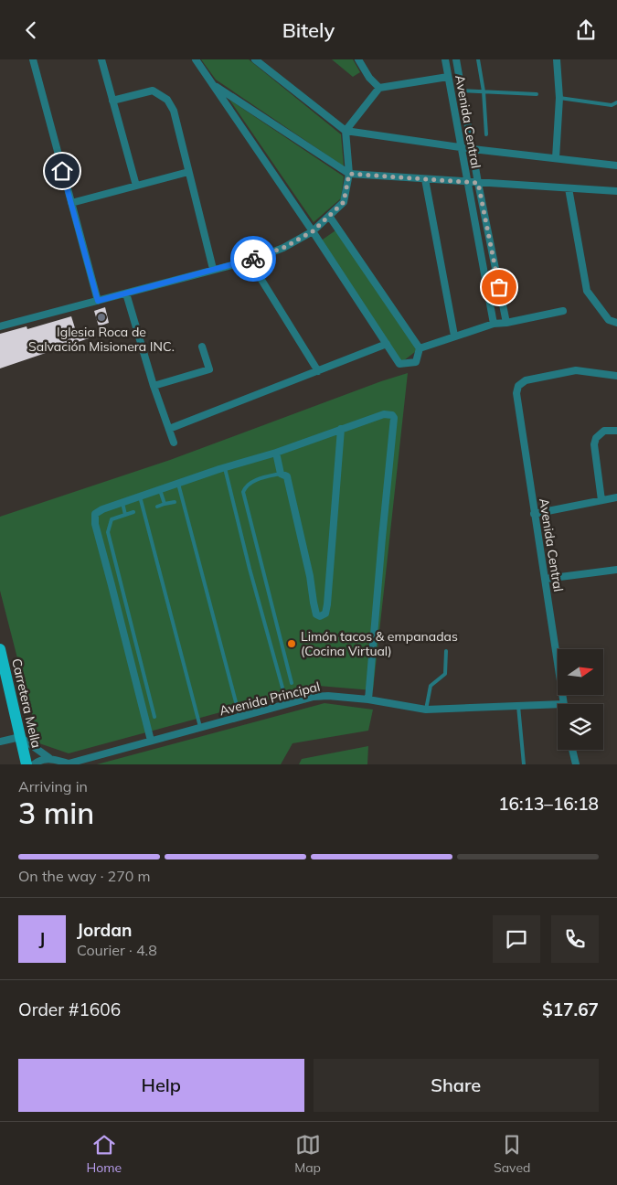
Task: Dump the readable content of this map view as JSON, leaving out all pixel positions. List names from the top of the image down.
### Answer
{
  "streets": {
    "main road": ["Carretera Mella"],
    "street": ["Avenida Central", "Avenida Principal"]
  },
  "places": ["Iglesia Roca de Salvación Misionera INC.", "Limón tacos & empanadas (Cocina Virtual)"],
  "north": "right",
  "page": {
    "header": "Bitely",
    "heading": ["3 min", "Arriving in", "16:13–16:18"],
    "panel": [
      "Jordan",
      "Courier · 4.8",
      "Order #1606",
      "$17.67"
    ],
    "bar": "On the way · 270 m",
    "round": "J",
    "buttons": ["Help", "Share"],
    "tabs": ["Home", "Map", "Saved"]
  }
}
